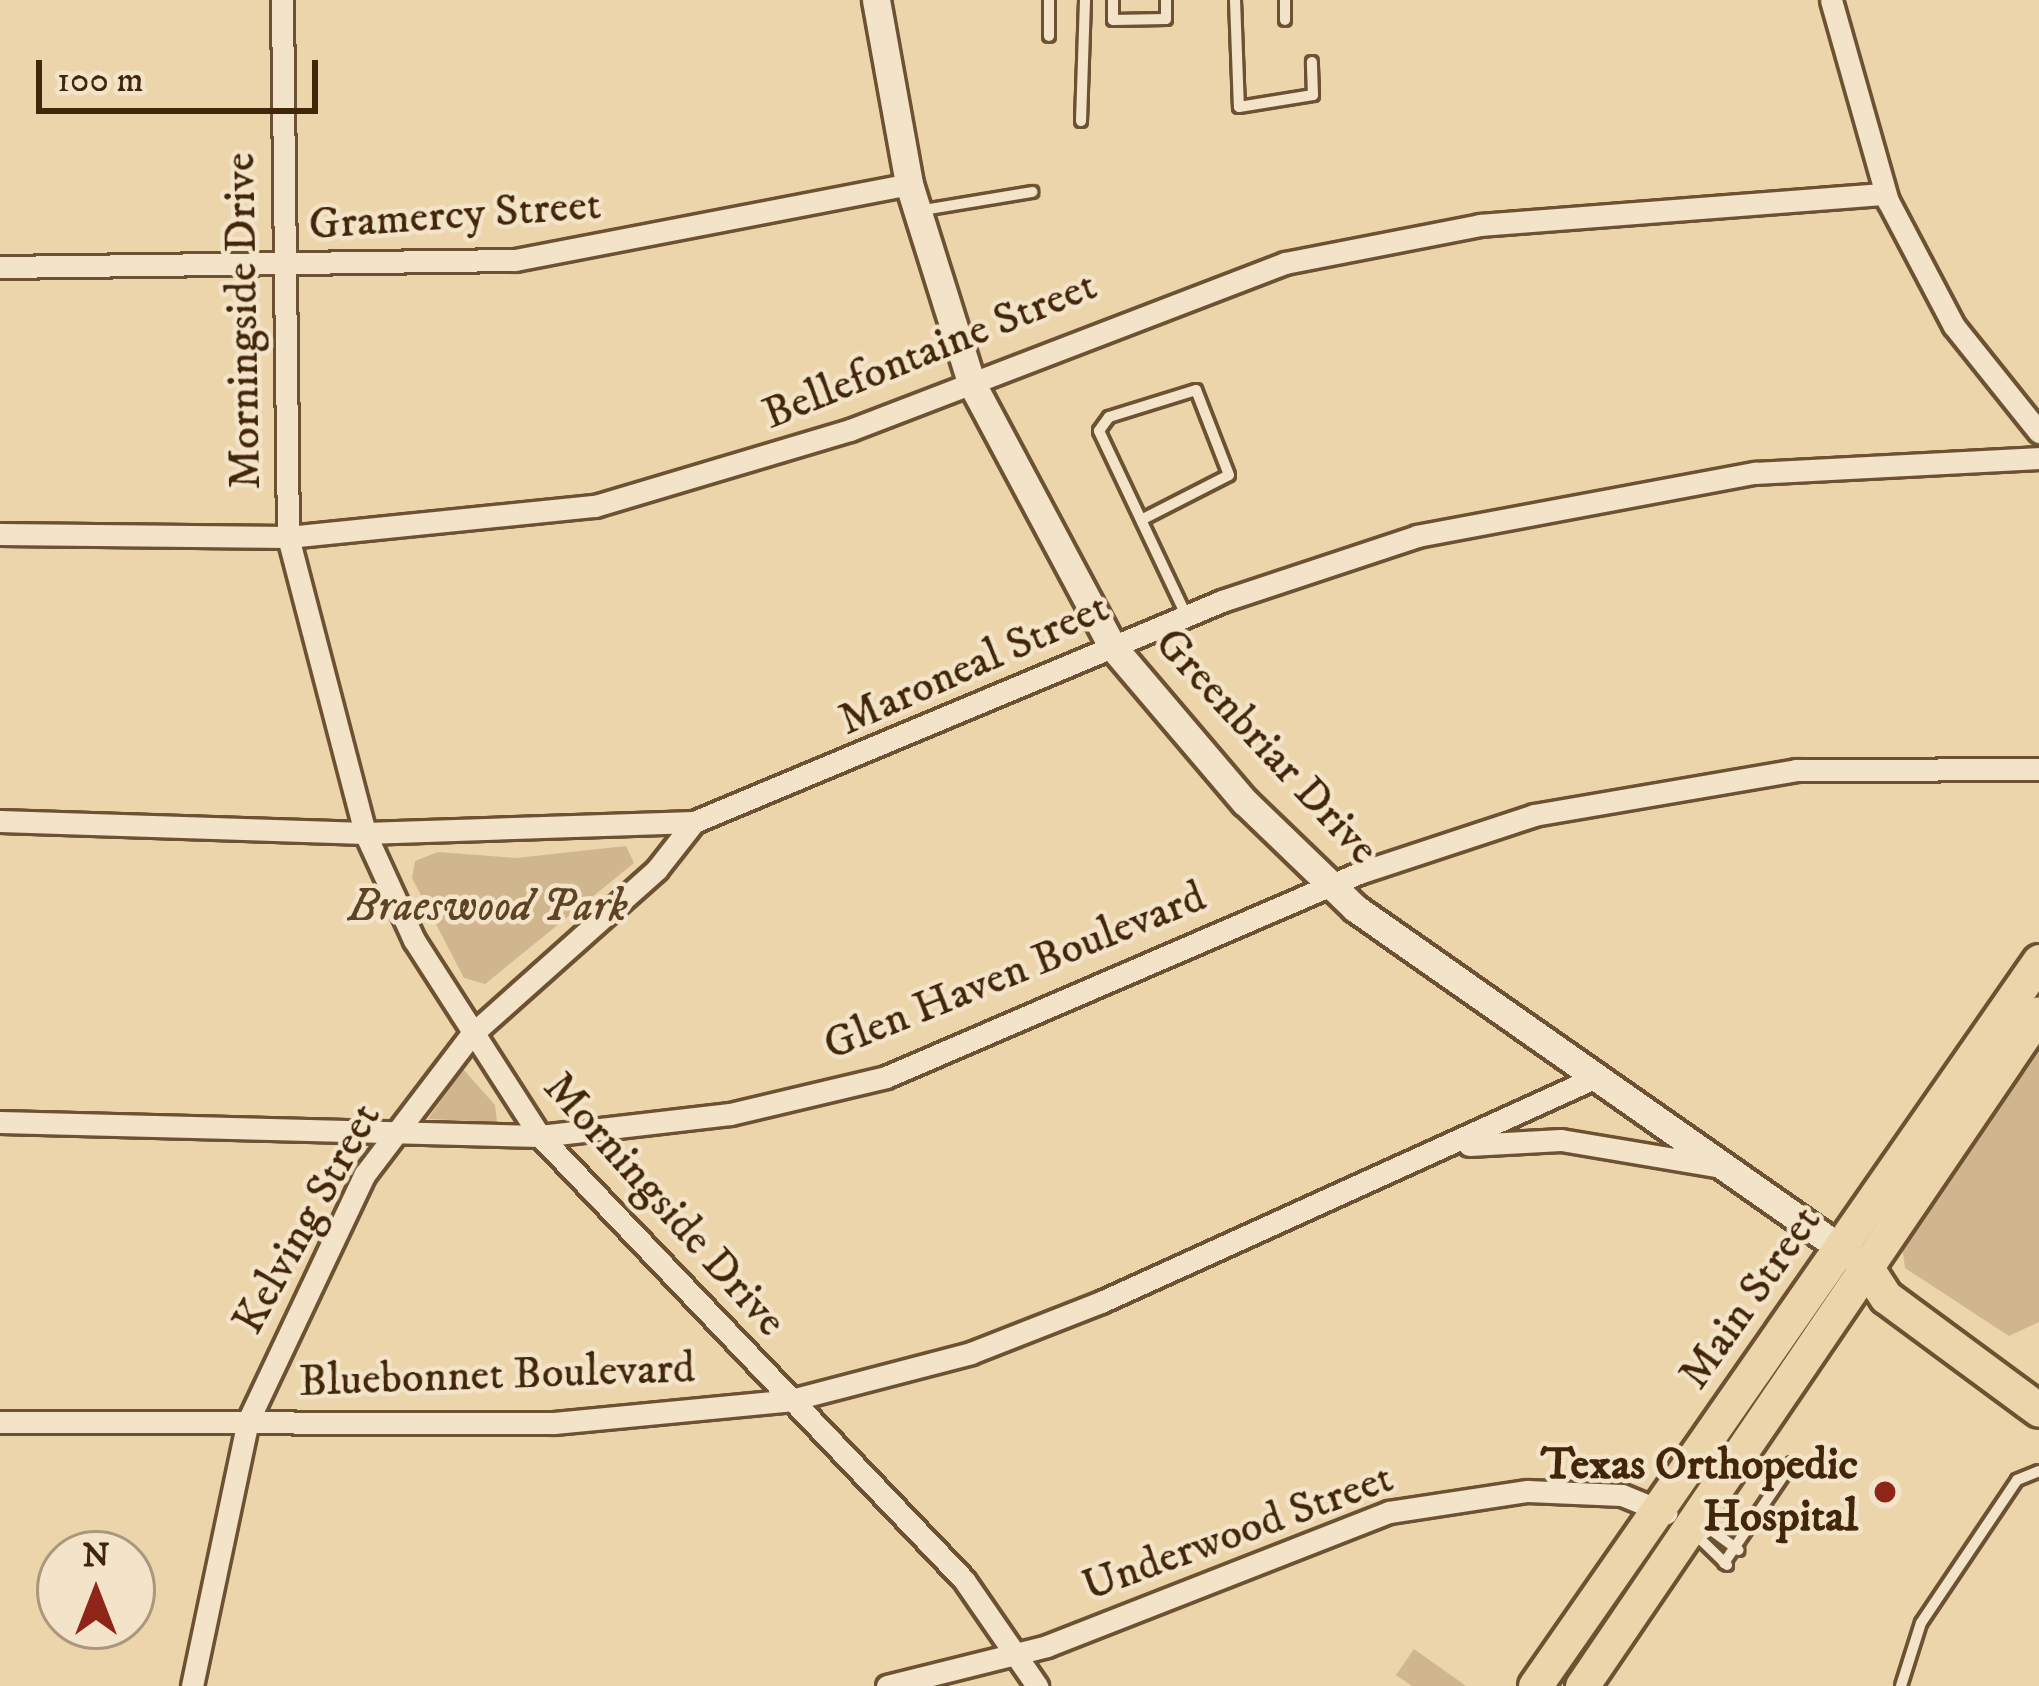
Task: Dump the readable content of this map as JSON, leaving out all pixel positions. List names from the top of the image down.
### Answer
{
  "streets": {
    "main road": ["Greenbriar Drive", "Main Street"],
    "street": [
      "Gramercy Street",
      "Morningside Drive",
      "Bellefontaine Street",
      "Maroneal Street",
      "Glen Haven Boulevard",
      "Kelving Street",
      "Bluebonnet Boulevard",
      "Underwood Street"
    ]
  },
  "crossings": [
    ["Gramercy Street", "Morningside Drive"],
    ["Gramercy Street", "Greenbriar Drive"],
    ["Morningside Drive", "Bellefontaine Street"],
    ["Morningside Drive", "Maroneal Street"],
    ["Morningside Drive", "Glen Haven Boulevard"],
    ["Morningside Drive", "Kelving Street"],
    ["Morningside Drive", "Bluebonnet Boulevard"],
    ["Morningside Drive", "Underwood Street"],
    ["Bellefontaine Street", "Greenbriar Drive"],
    ["Maroneal Street", "Greenbriar Drive"],
    ["Maroneal Street", "Kelving Street"],
    ["Greenbriar Drive", "Glen Haven Boulevard"],
    ["Greenbriar Drive", "Main Street"],
    ["Greenbriar Drive", "Bluebonnet Boulevard"],
    ["Glen Haven Boulevard", "Kelving Street"],
    ["Kelving Street", "Bluebonnet Boulevard"],
    ["Main Street", "Underwood Street"]
  ],
  "parks": ["Braeswood Park"],
  "places": ["Texas Orthopedic Hospital"],
  "scale_bar": "100 m",
  "north": "top"
}
